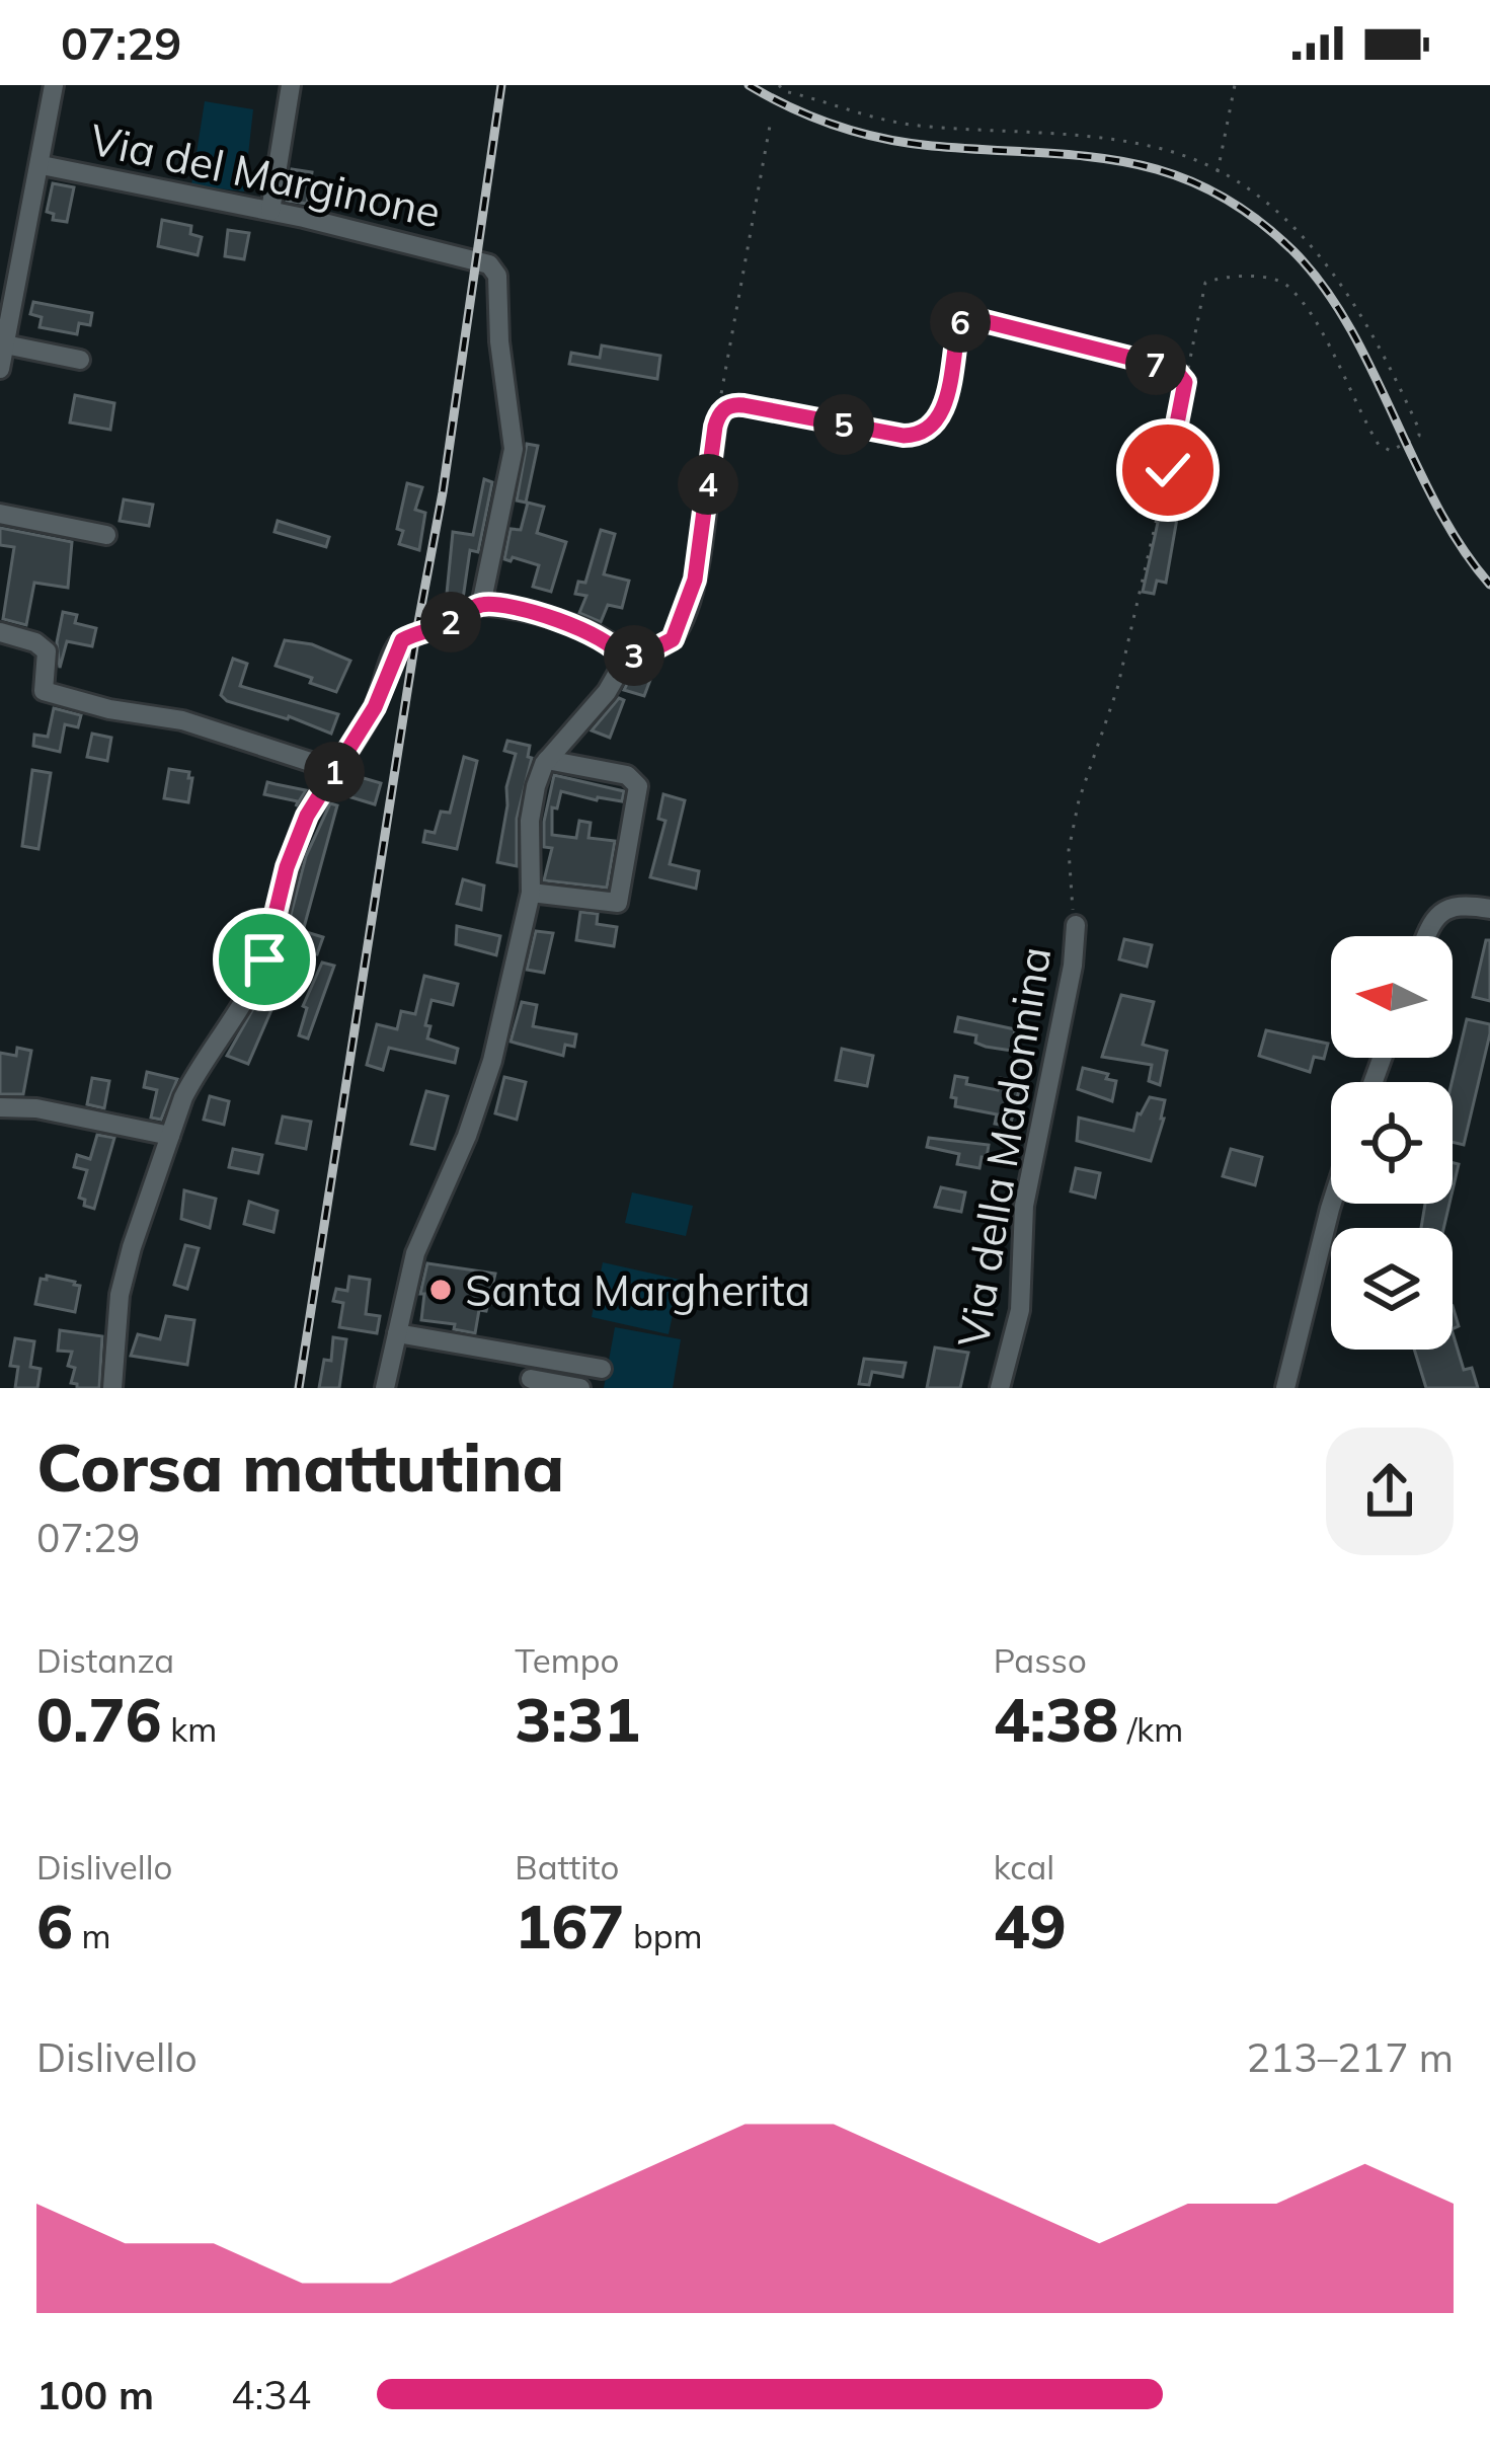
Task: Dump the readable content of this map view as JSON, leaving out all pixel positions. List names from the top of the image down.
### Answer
{
  "streets": {
    "street": ["Via del Marginone", "Via della Madonnina"]
  },
  "places": ["Santa Margherita"],
  "north": "left",
  "page": {
    "status": "07:29",
    "pins": [
      "6",
      "7",
      "5",
      "4",
      "2",
      "3",
      "1"
    ],
    "heading": ["Corsa mattutina", "07:29"],
    "stats": [
      ["Distanza", "0.76 km"],
      ["Tempo", "3:31"],
      ["Passo", "4:38 /km"],
      ["Dislivello", "6 m"],
      ["Battito", "167 bpm"],
      ["kcal", "49"]
    ],
    "chart": ["Dislivello", "213–217 m"],
    "list": [
      {
        "name": "100 m",
        "note": "4:34"
      }
    ]
  }
}
